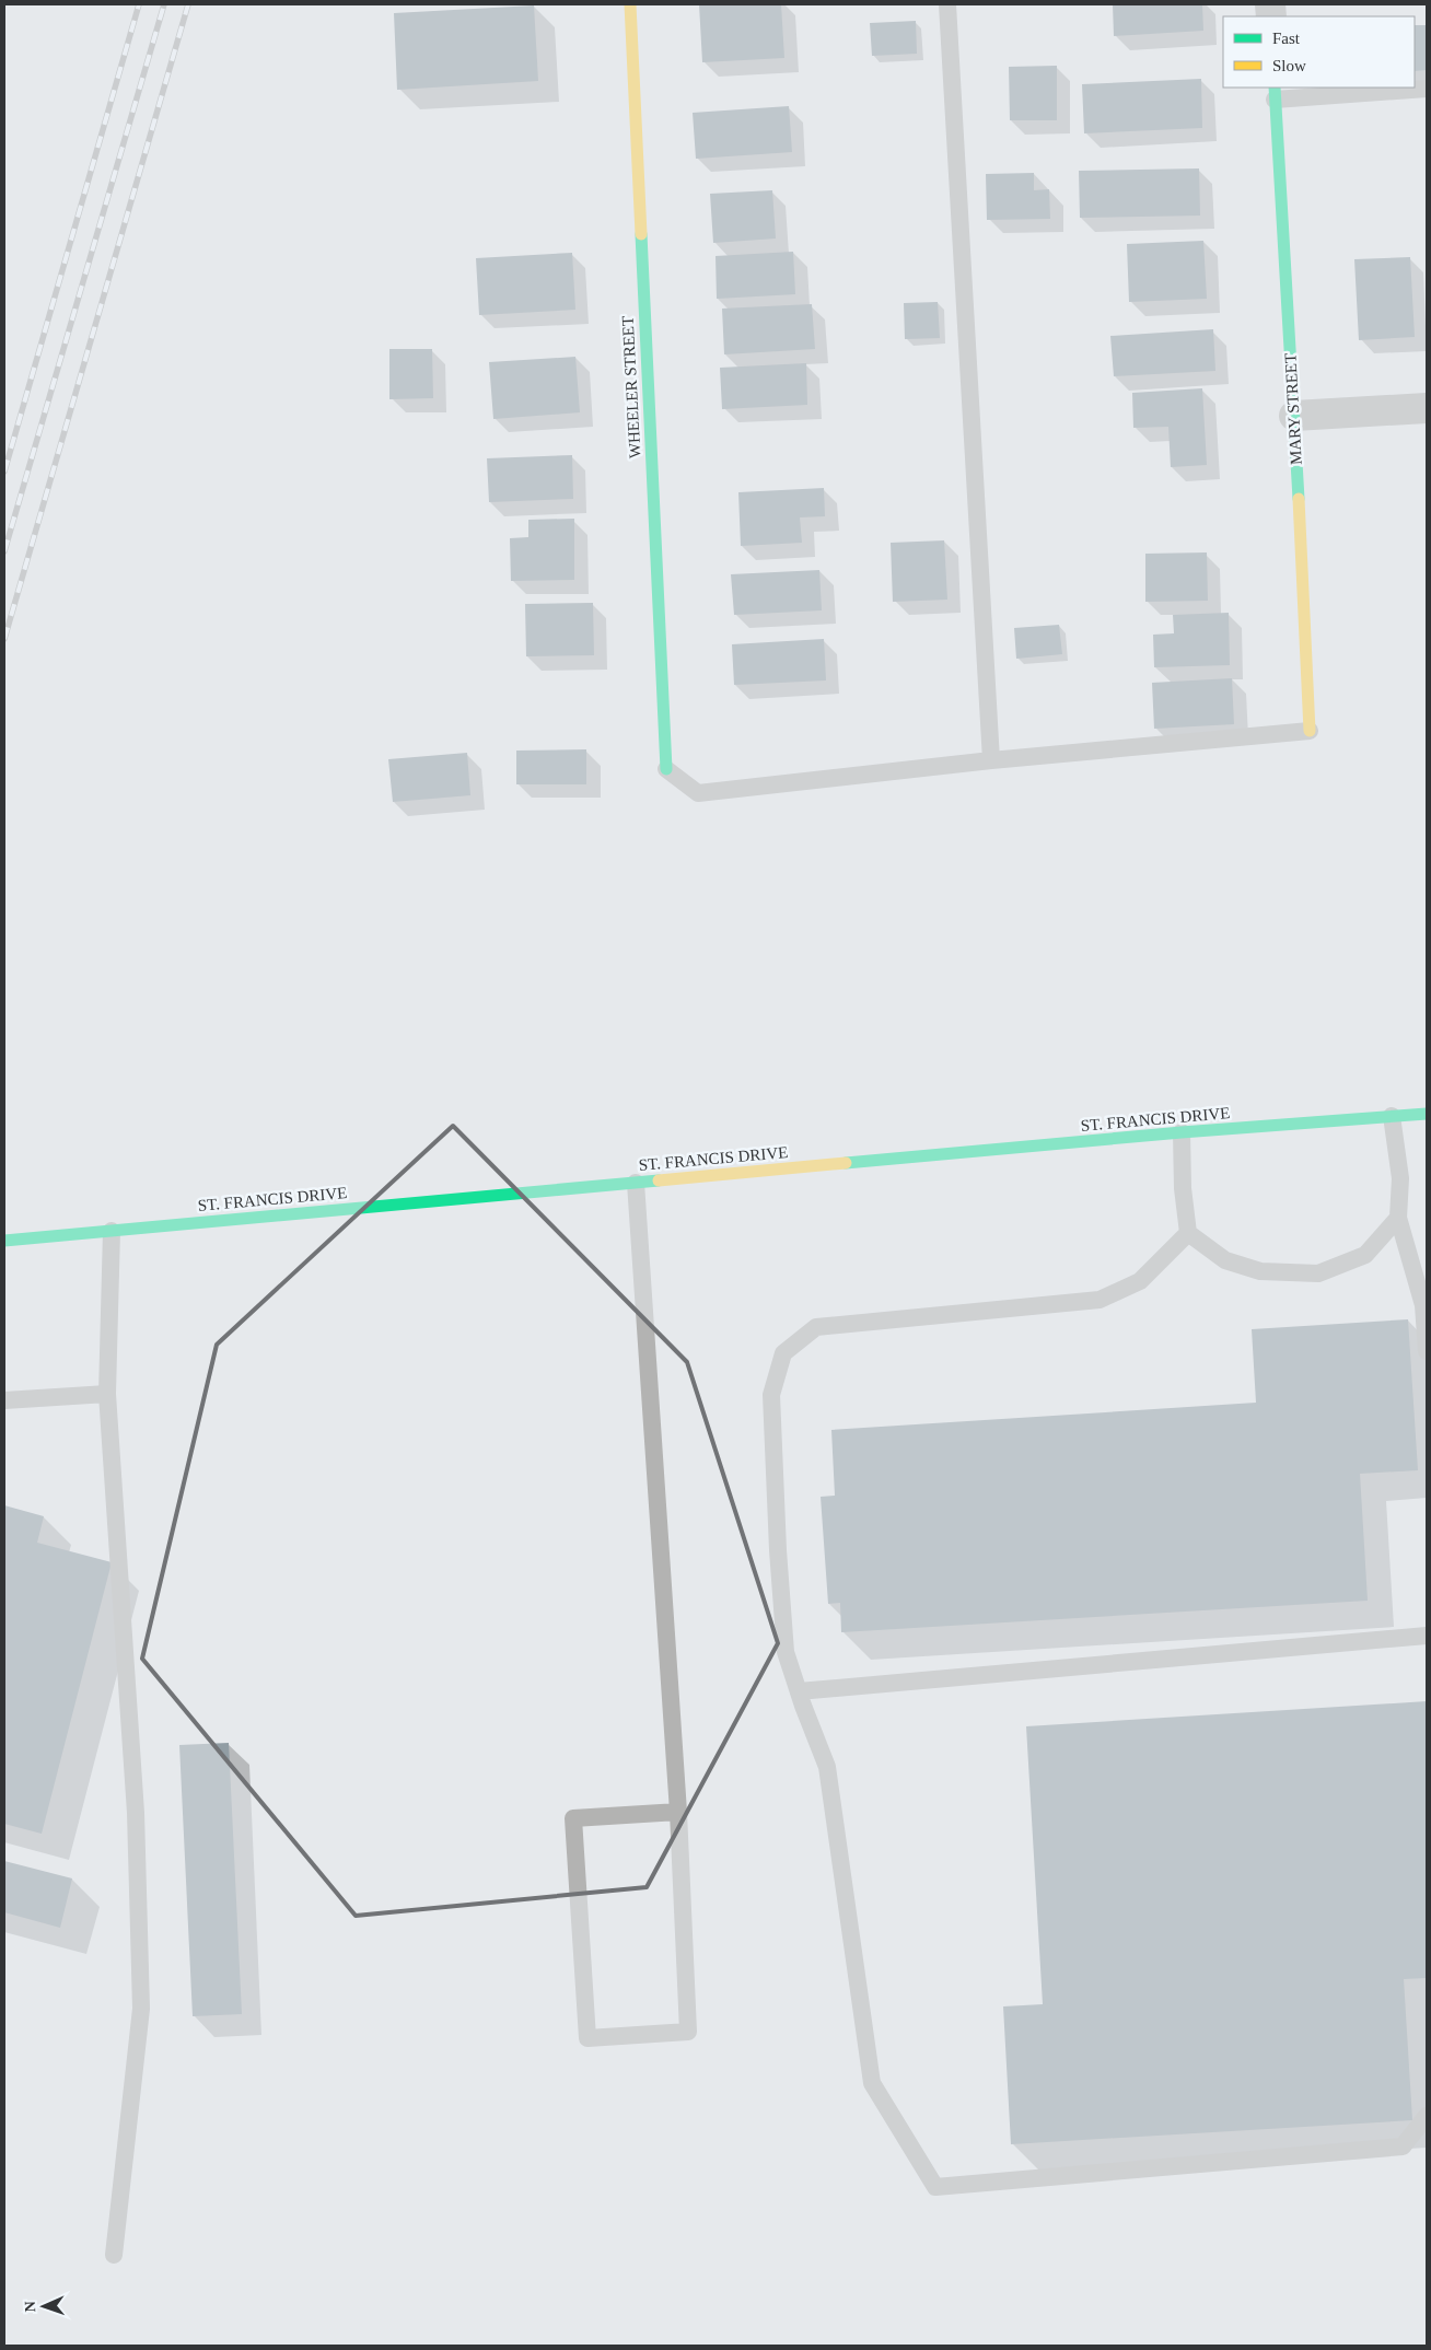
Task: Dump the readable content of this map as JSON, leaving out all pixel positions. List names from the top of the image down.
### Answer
{
  "streets": {
    "street": ["WHEELER STREET", "MARY STREET", "ST. FRANCIS DRIVE"]
  },
  "legend": ["Fast", "Slow"],
  "north": "left"
}
